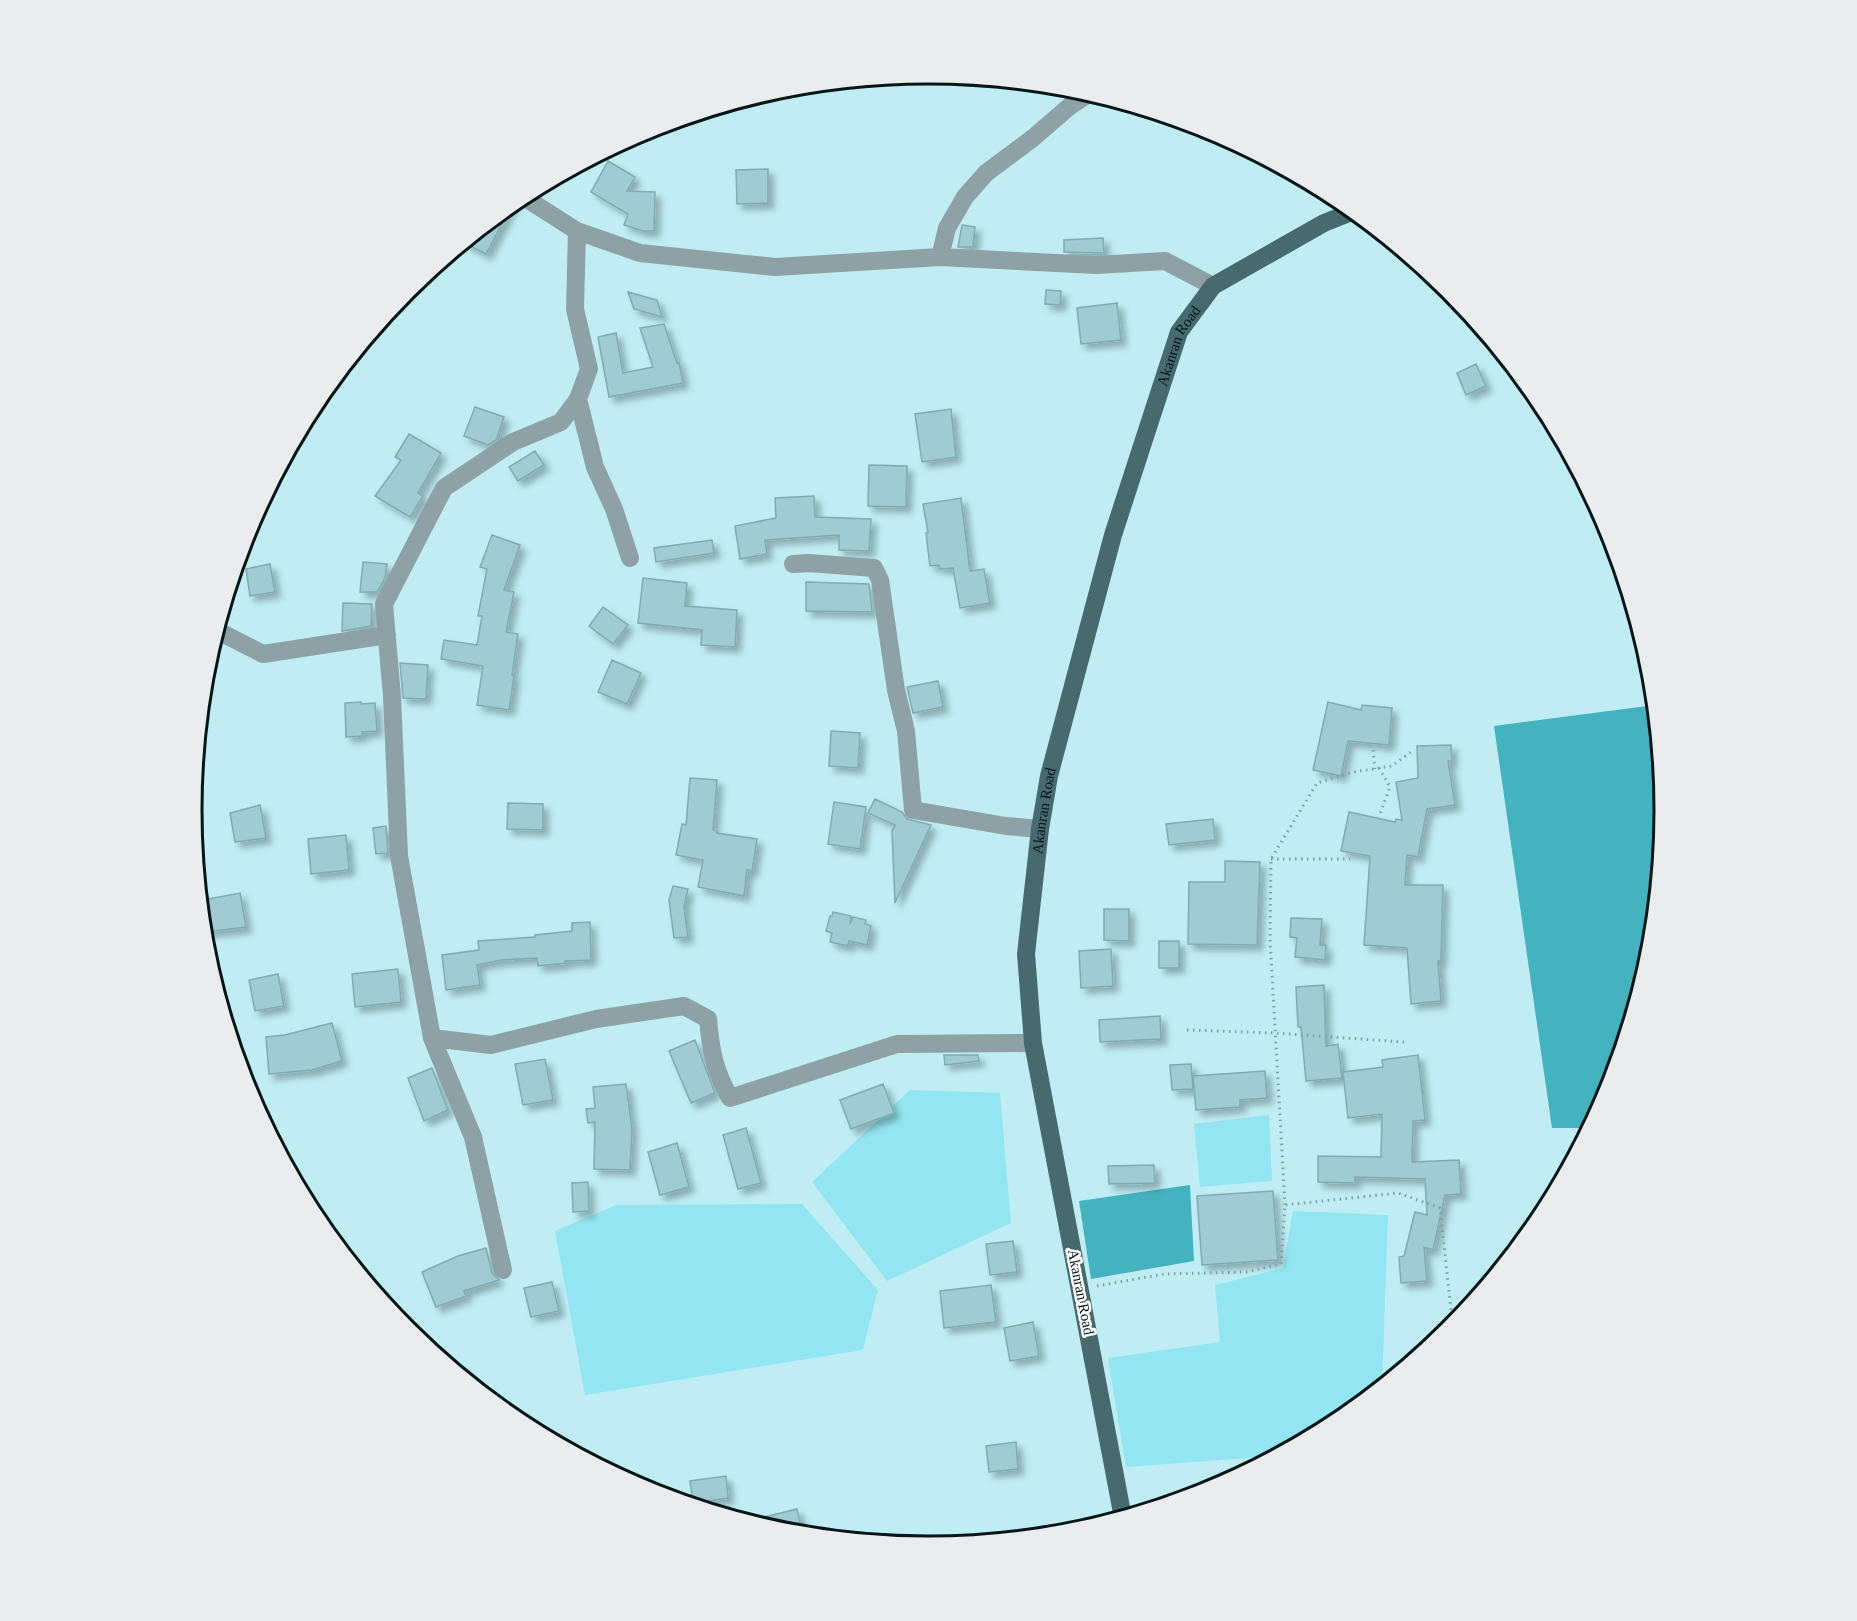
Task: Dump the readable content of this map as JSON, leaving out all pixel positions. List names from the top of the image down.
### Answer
{
  "streets": {
    "main road": ["Akanran Road"]
  }
}
